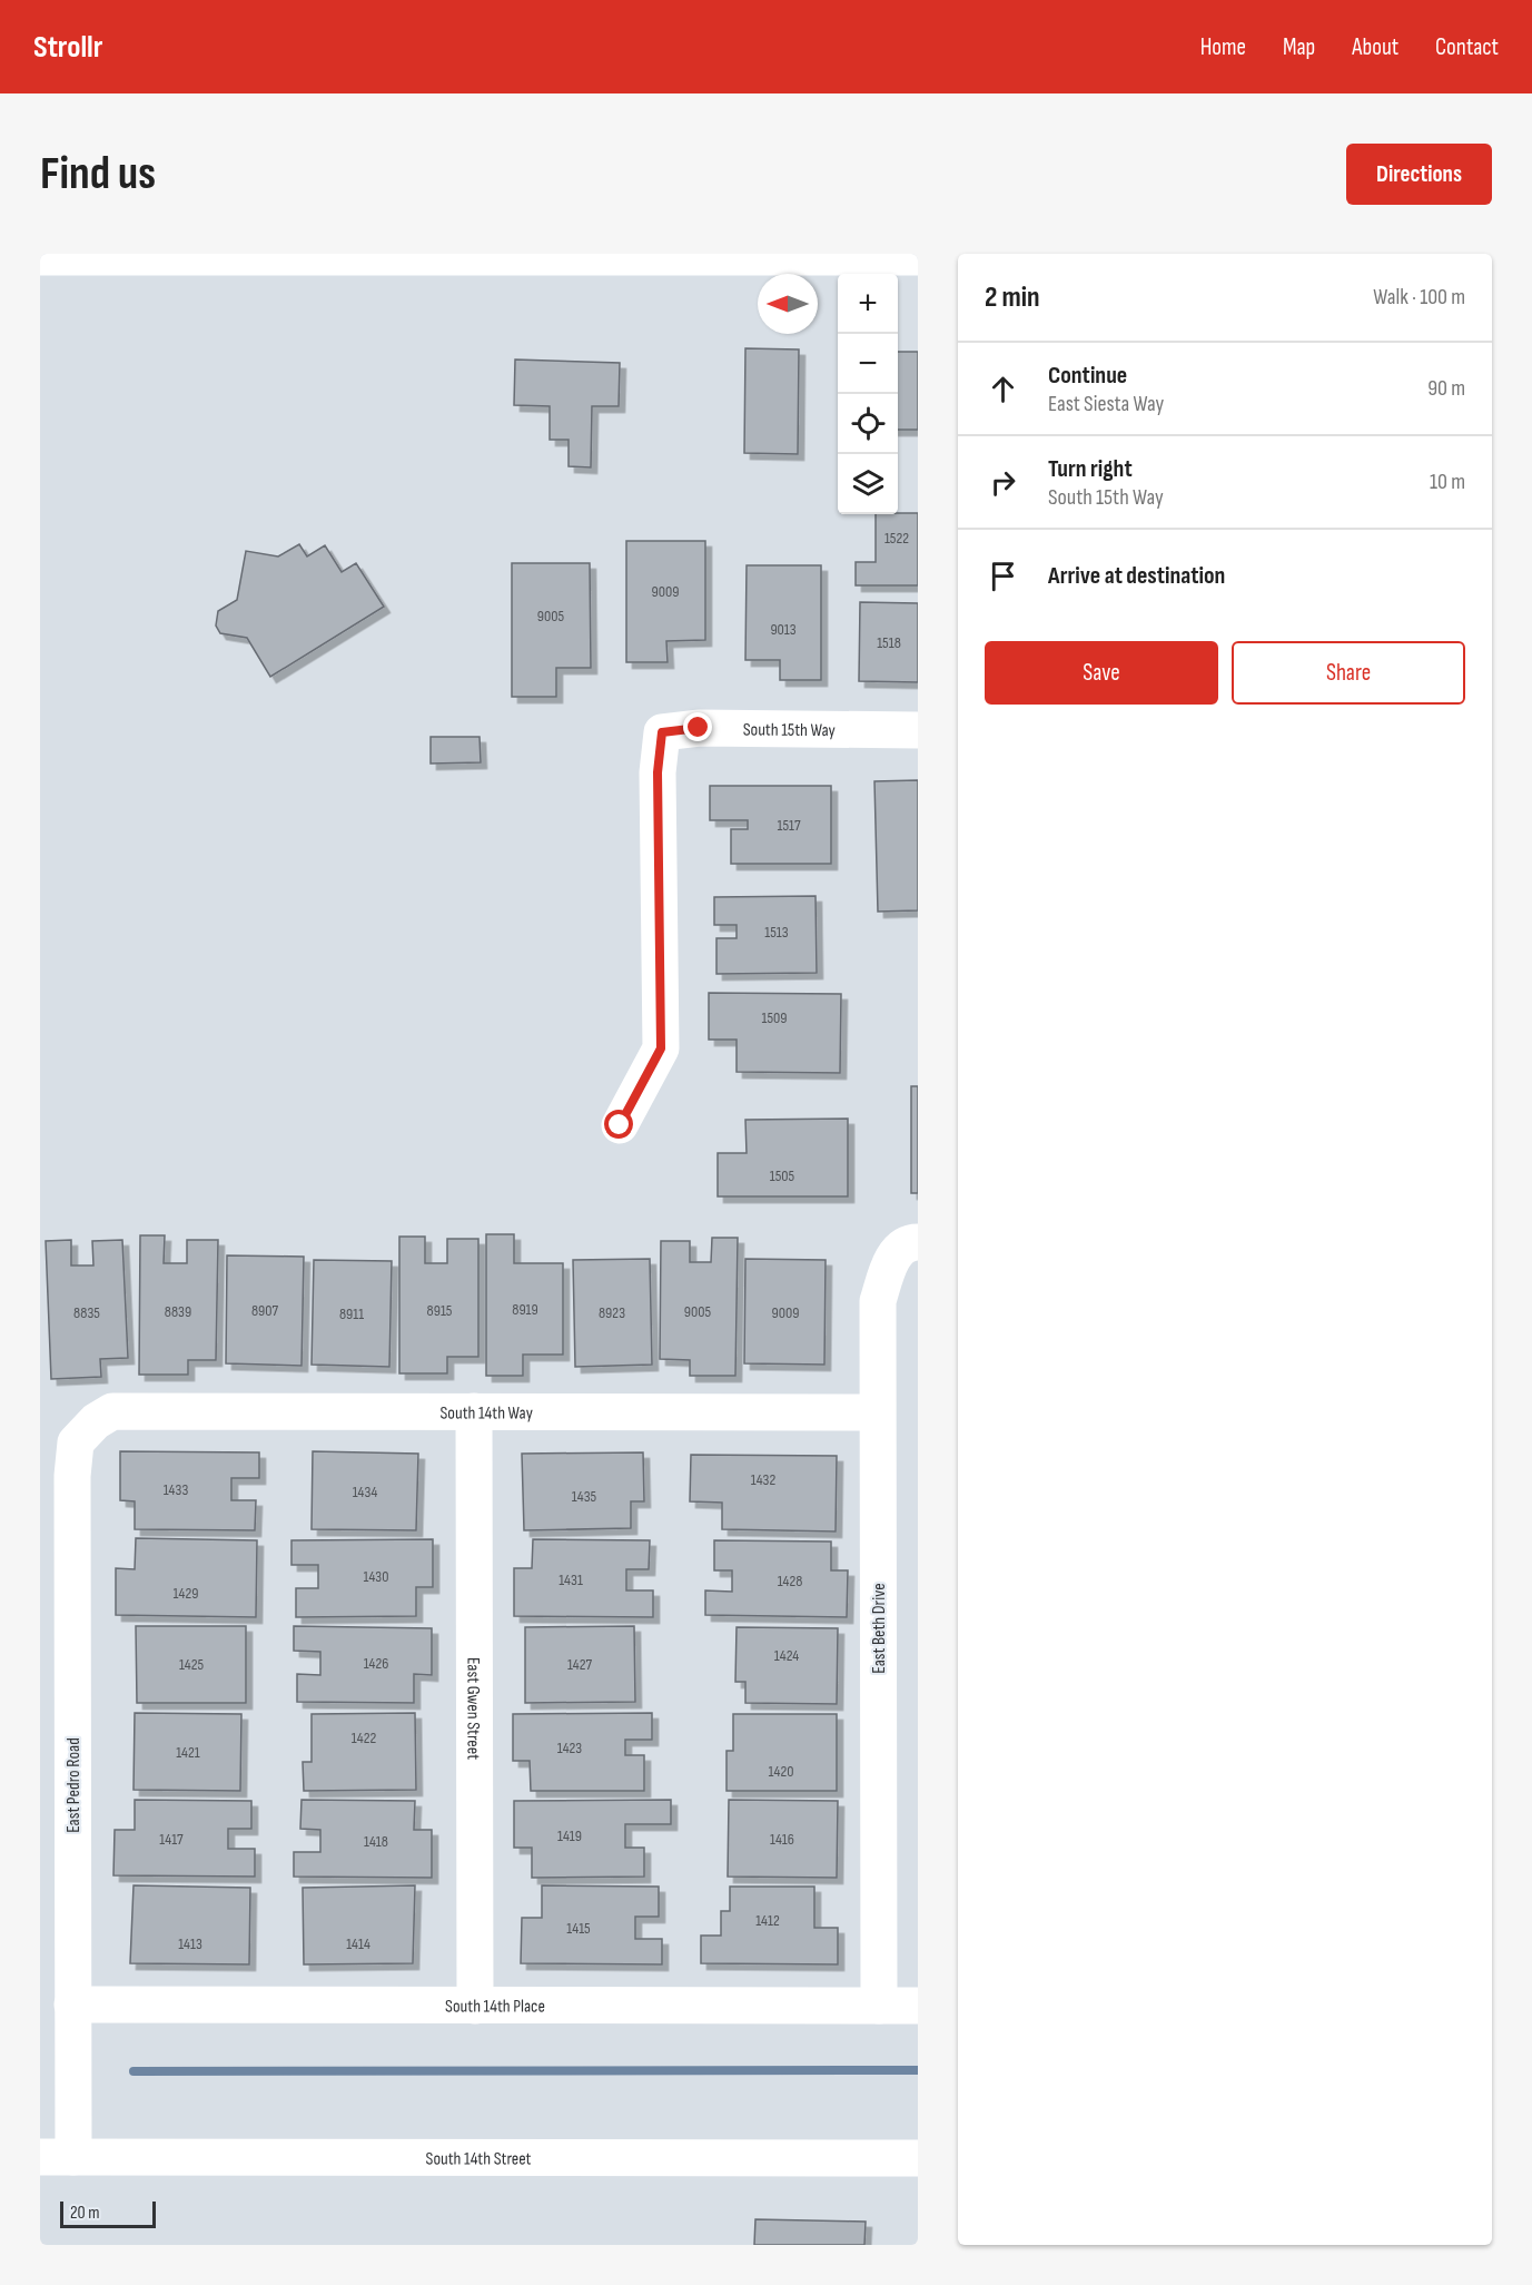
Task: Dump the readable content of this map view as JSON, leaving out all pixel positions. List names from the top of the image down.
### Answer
{
  "streets": {
    "street": [
      "South 15th Way",
      "South 14th Way",
      "East Beth Drive",
      "East Gwen Street",
      "East Pedro Road",
      "South 14th Place",
      "South 14th Street"
    ]
  },
  "crossings": [
    ["South 14th Way", "East Beth Drive"],
    ["South 14th Way", "East Gwen Street"],
    ["South 14th Way", "East Pedro Road"],
    ["East Beth Drive", "South 14th Place"],
    ["East Gwen Street", "South 14th Place"],
    ["East Pedro Road", "South 14th Place"],
    ["East Pedro Road", "South 14th Street"]
  ],
  "house_numbers": [
    "1522",
    "9009",
    "9005",
    "9013",
    "1518",
    "1517",
    "1513",
    "1509",
    "1505",
    "8919",
    "8907",
    "8915",
    "8839",
    "9005",
    "8835",
    "8923",
    "9009",
    "8911",
    "1432",
    "1433",
    "1434",
    "1435",
    "1430",
    "1431",
    "1428",
    "1429",
    "1424",
    "1426",
    "1425",
    "1427",
    "1422",
    "1423",
    "1421",
    "1420",
    "1419",
    "1417",
    "1416",
    "1418",
    "1412",
    "1415",
    "1413",
    "1414"
  ],
  "scale_bar": "20 m",
  "north": "left",
  "page": {
    "header": "Strollr",
    "nav": [
      "Home",
      "Map",
      "About",
      "Contact"
    ],
    "buttons": [
      "Directions",
      ["Save", "Share"]
    ],
    "title": "Find us",
    "heading": ["2 min", "Walk · 100 m"],
    "map_buttons": ["+", "−"],
    "list": [
      ["Continue", "East Siesta Way", "90 m"],
      ["Turn right", "South 15th Way", "10 m"],
      "Arrive at destination"
    ],
    "scale": "20 m"
  }
}
